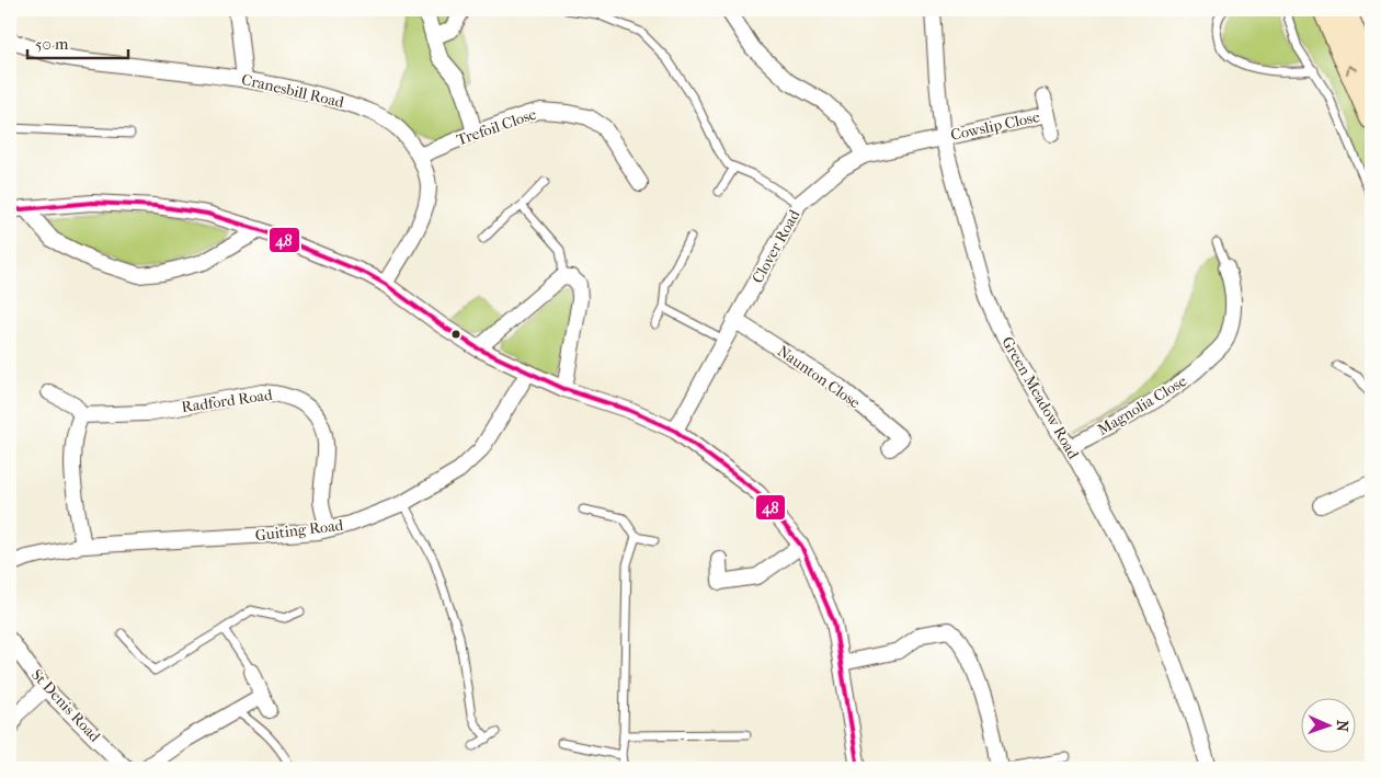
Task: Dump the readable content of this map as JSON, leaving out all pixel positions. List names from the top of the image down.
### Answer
{
  "streets": {
    "street": [
      "Cranesbill Road",
      "Cowslip Close",
      "Trefoil Close",
      "Clover Road",
      "Naunton Close",
      "Green Meadow Road",
      "Radford Road",
      "Magnolia Close",
      "Guiting Road",
      "St Denis Road"
    ]
  },
  "crossings": [
    ["Cranesbill Road", "Trefoil Close"],
    ["Cowslip Close", "Clover Road"],
    ["Cowslip Close", "Green Meadow Road"],
    ["Clover Road", "Naunton Close"],
    ["Clover Road", "Green Meadow Road"],
    ["Green Meadow Road", "Magnolia Close"],
    ["Radford Road", "Guiting Road"]
  ],
  "lines": ["transit line 48"],
  "scale_bar": "50 m",
  "north": "right"
}
